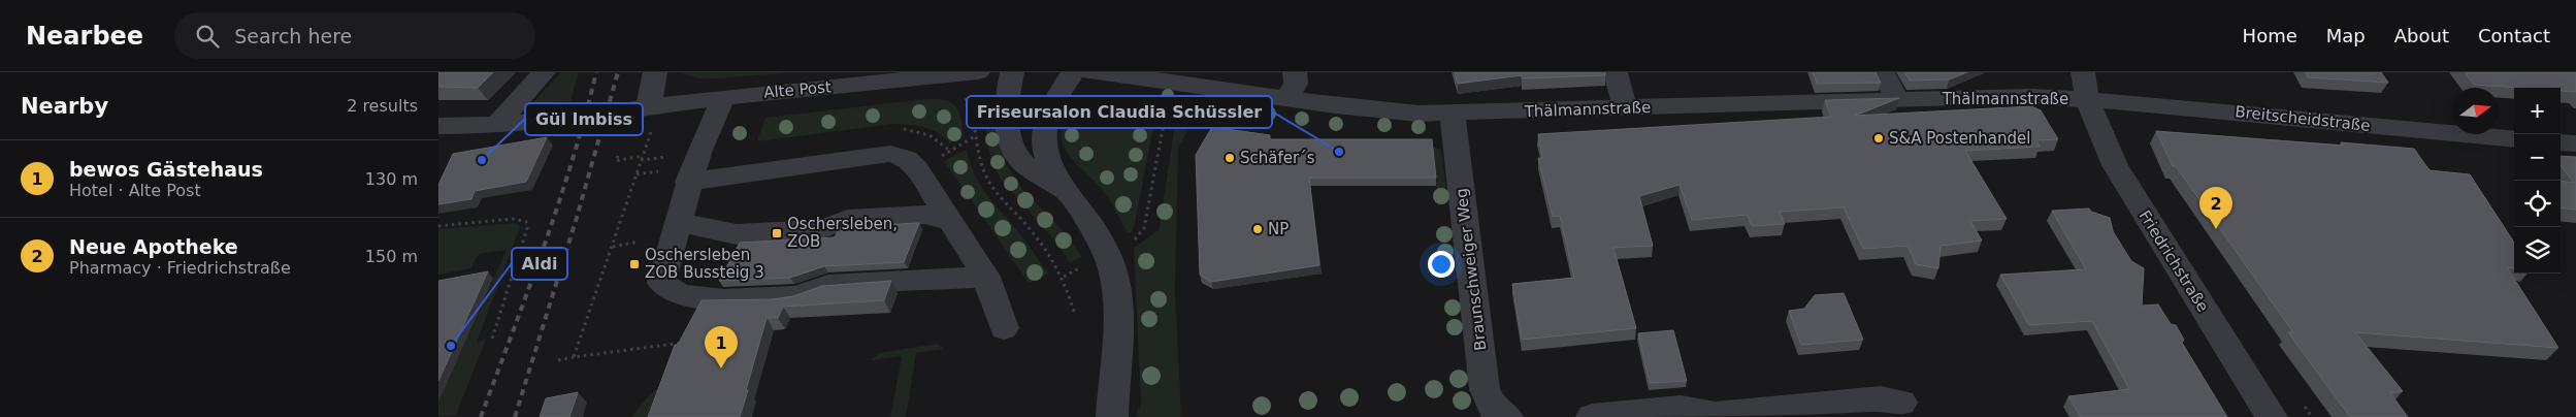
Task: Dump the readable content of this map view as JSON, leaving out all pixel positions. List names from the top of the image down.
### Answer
{
  "streets": {
    "street": [
      "Alte Post",
      "Thälmannstraße",
      "Breitscheidstraße",
      "Friedrichstraße",
      "Braunschweiger Weg"
    ]
  },
  "crossings": [
    ["Thälmannstraße", "Breitscheidstraße"],
    ["Thälmannstraße", "Friedrichstraße"],
    ["Thälmannstraße", "Braunschweiger Weg"],
    ["Breitscheidstraße", "Friedrichstraße"]
  ],
  "places": {
    "other": [
      "S&A Postenhandel",
      "Friseursalon Claudia Schüssler",
      "Schäfer´s",
      "Gül Imbiss",
      "NP",
      "Aldi"
    ],
    "transit": ["Oschersleben, ZOB", "Oschersleben ZOB Bussteig 3"]
  },
  "north": "right",
  "page": {
    "header": "Nearbee",
    "search": "Search here",
    "nav": [
      "Home",
      "Map",
      "About",
      "Contact"
    ],
    "heading": ["Nearby", "2 results"],
    "map_buttons": ["+", "−"],
    "list": [
      {
        "mark": "1",
        "name": "bewos Gästehaus",
        "note": "Hotel · Alte Post",
        "value": "130 m"
      },
      {
        "mark": "2",
        "name": "Neue Apotheke",
        "note": "Pharmacy · Friedrichstraße",
        "value": "150 m"
      }
    ],
    "pins": ["2", "1"]
  }
}
